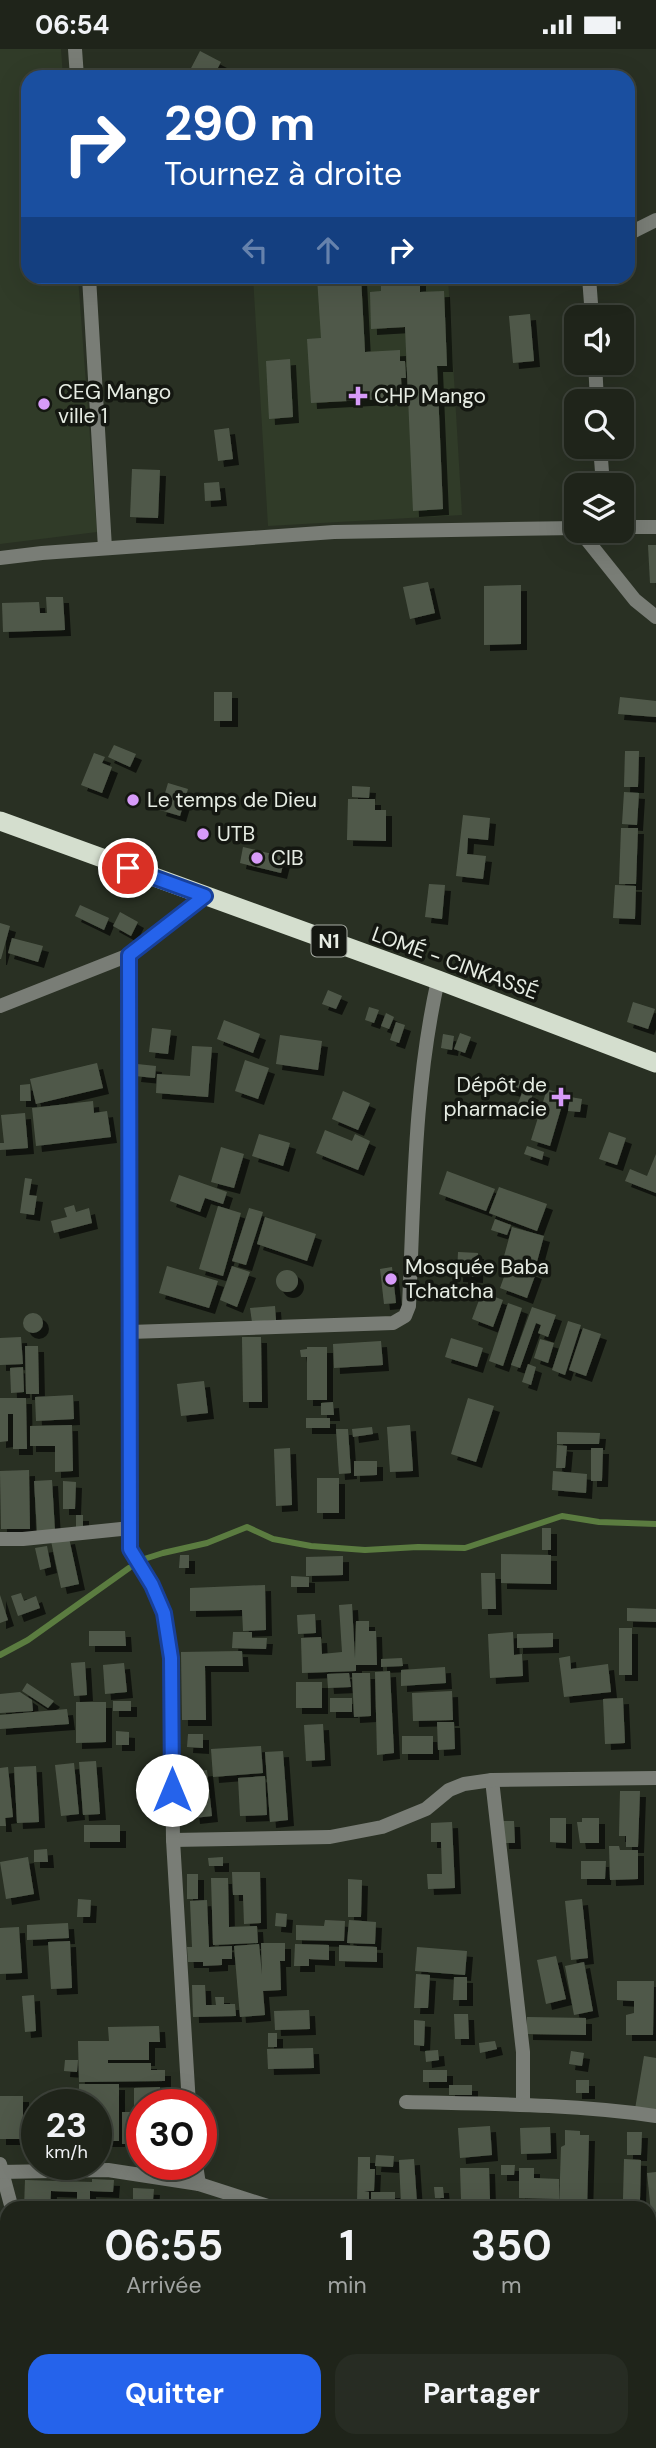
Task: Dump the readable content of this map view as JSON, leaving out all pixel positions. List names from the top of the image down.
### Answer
{
  "streets": {
    "highway": ["N1", "LOMÉ - CINKASSÉ"]
  },
  "places": {
    "health": ["CHP Mango", "Dépôt de pharmacie"],
    "other": [
      "CEG Mango ville 1",
      "Le temps de Dieu",
      "UTB",
      "CIB",
      "Mosquée Baba Tchatcha"
    ]
  },
  "page": {
    "status": "06:54",
    "turn": ["290 m", "Tournez à droite"],
    "speed": "23 km/h",
    "limit": "30",
    "eta": [
      "06:55",
      "Arrivée",
      "1",
      "min",
      "350",
      "m"
    ],
    "buttons": ["Quitter", "Partager"]
  }
}
